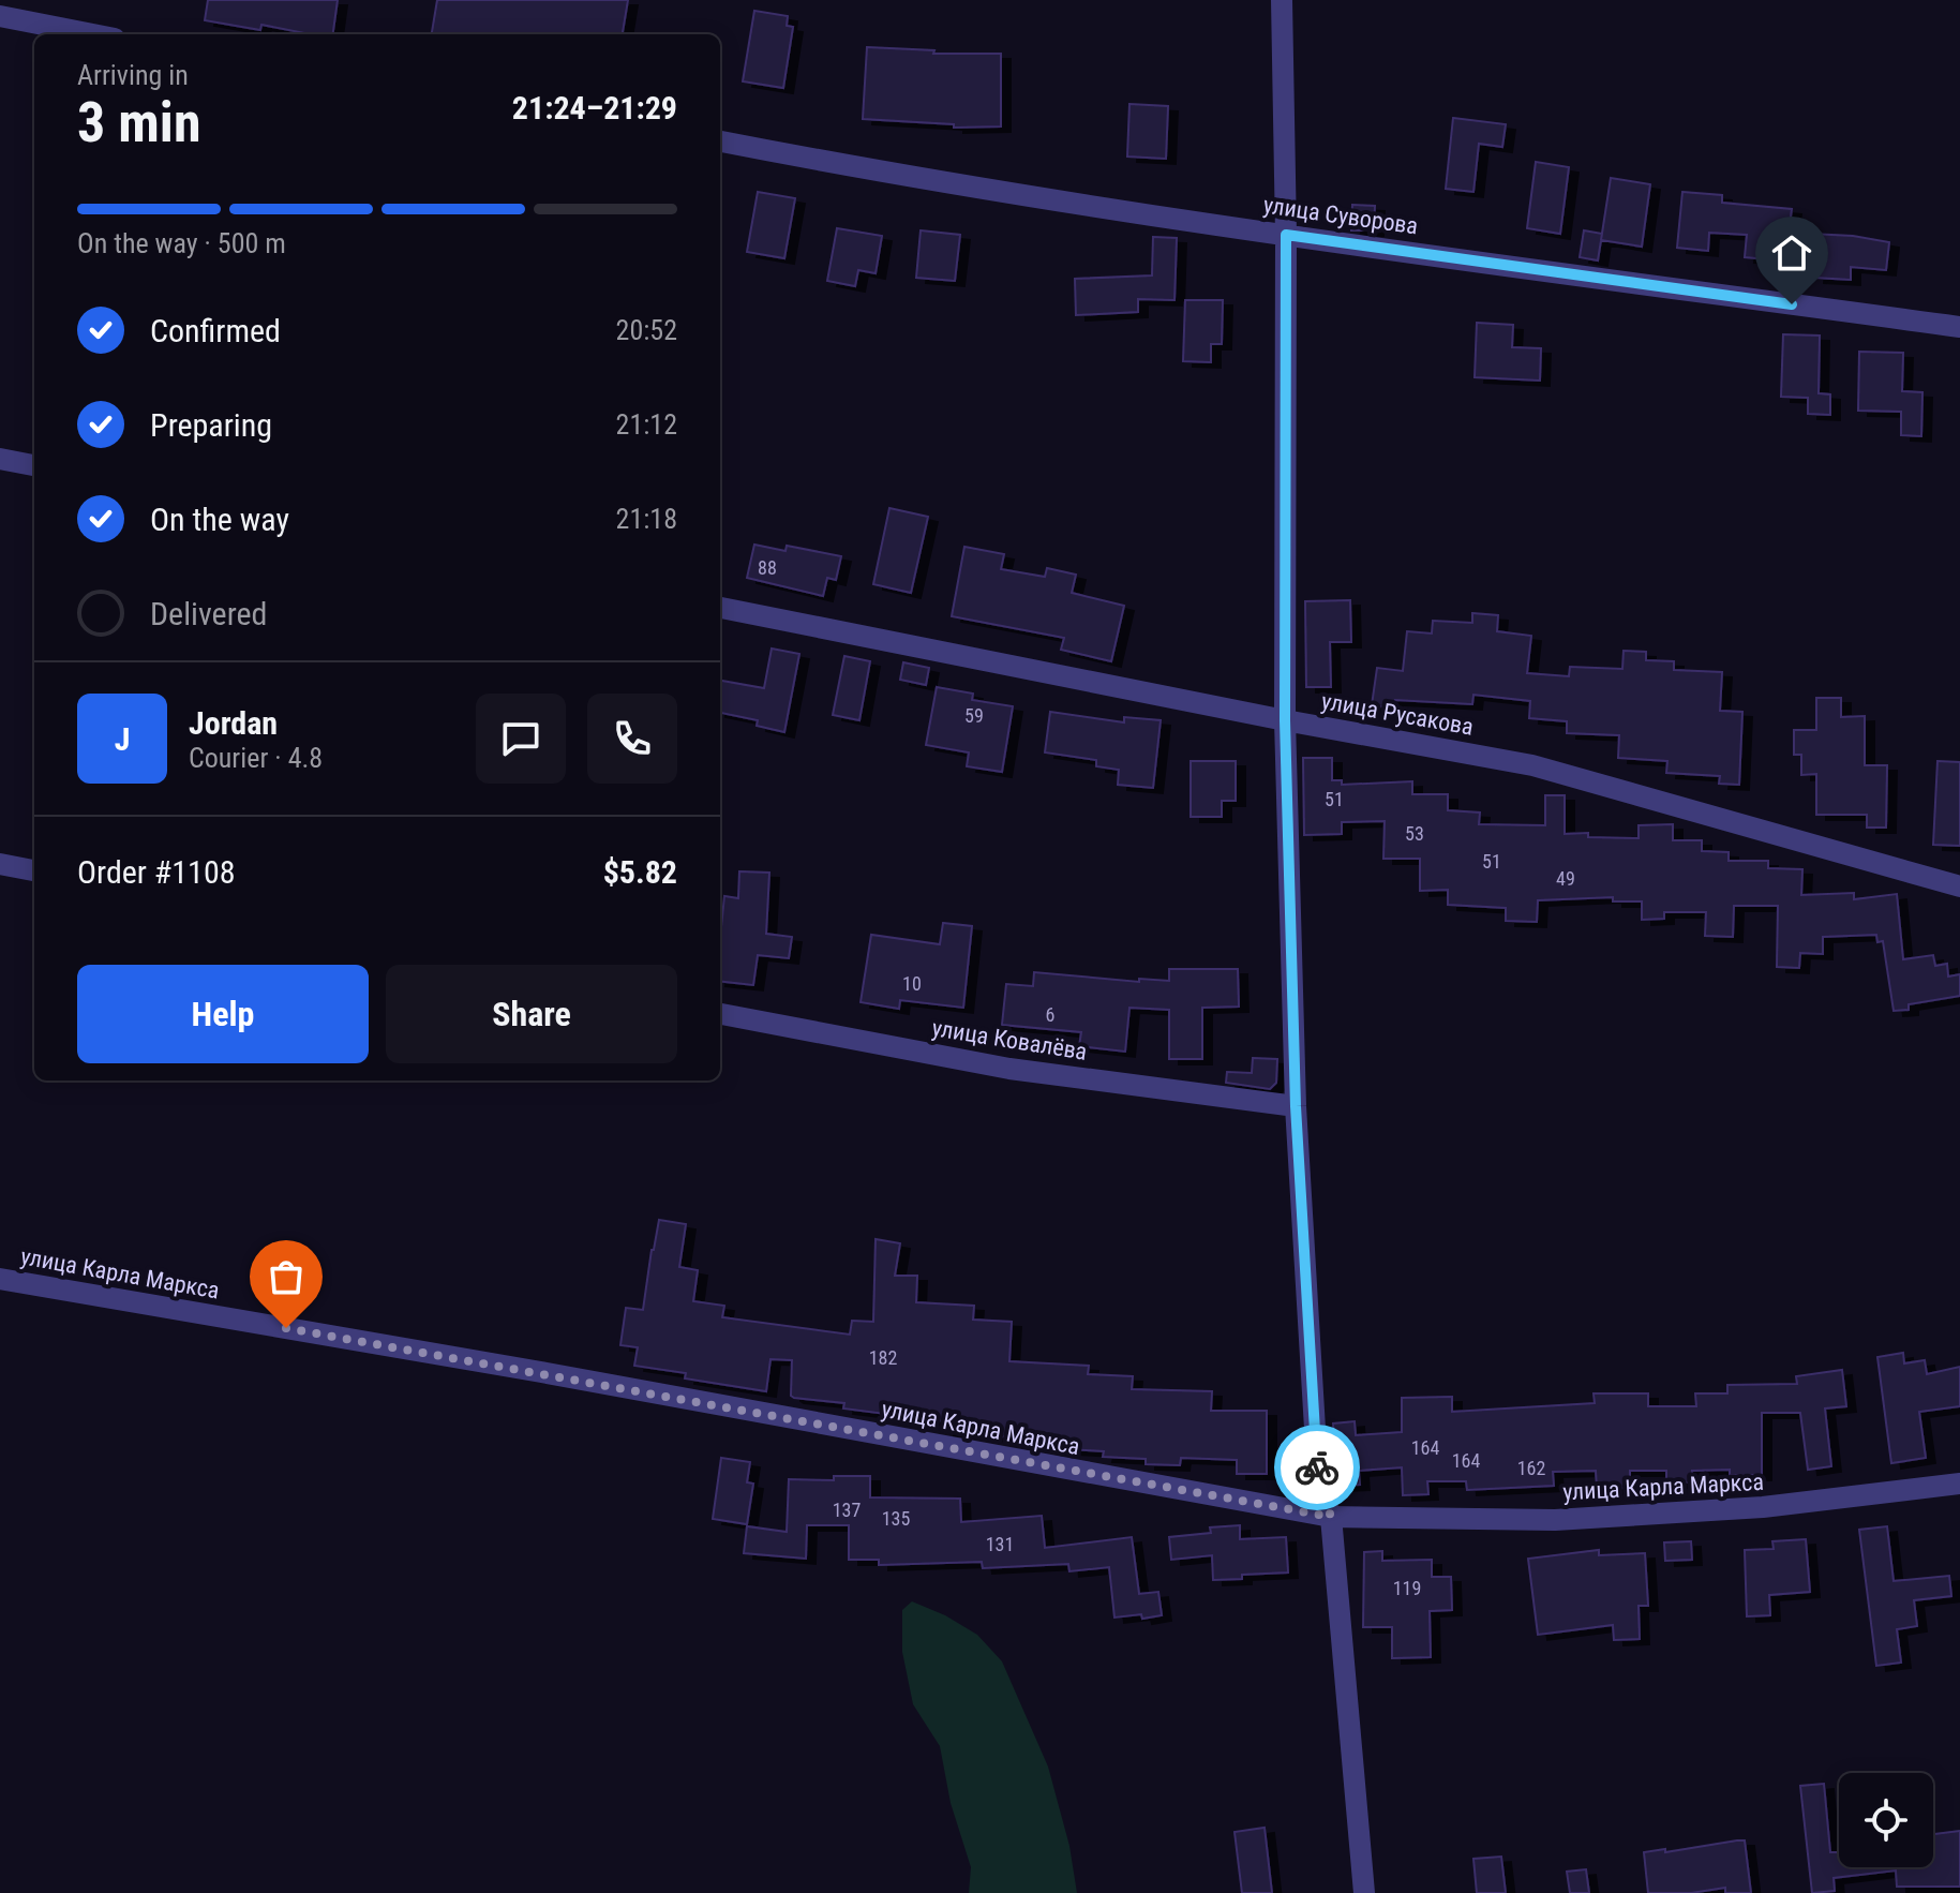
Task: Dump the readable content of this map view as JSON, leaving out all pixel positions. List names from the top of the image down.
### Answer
{
  "streets": {
    "street": [
      "улица Суворова",
      "улица Русакова",
      "улица Ковалёва",
      "улица Карла Маркса"
    ]
  },
  "house_numbers": [
    "88",
    "59",
    "51",
    "53",
    "51",
    "49",
    "10",
    "6",
    "182",
    "164",
    "164",
    "162",
    "137",
    "135",
    "131",
    "119"
  ],
  "page": {
    "heading": ["3 min", "Arriving in", "21:24–21:29"],
    "panel": [
      "Jordan",
      "Courier · 4.8",
      "Order #1108",
      "$5.82"
    ],
    "bar": "On the way · 500 m",
    "list": [
      ["Confirmed", "20:52"],
      ["Preparing", "21:12"],
      ["On the way", "21:18"],
      "Delivered"
    ],
    "round": "J",
    "buttons": ["Help", "Share"]
  }
}
